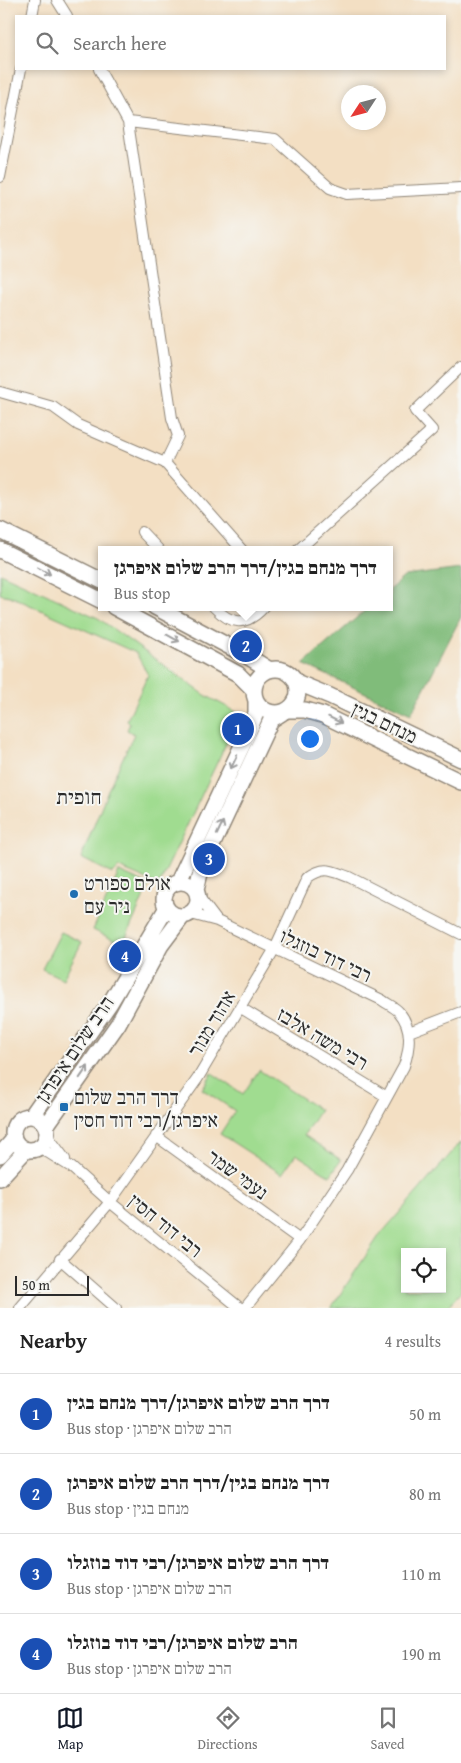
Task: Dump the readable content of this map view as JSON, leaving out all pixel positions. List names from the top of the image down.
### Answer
{
  "streets": {
    "main road": ["מנחם בגין", "הרב שלום איפרגן"],
    "street": [
      "רבי דוד בוזגלו",
      "אהוד מנור",
      "רבי משה אלבז",
      "נעמי שמר",
      "רבי דוד חסין"
    ]
  },
  "crossings": [
    ["רבי דוד בוזגלו", "אהוד מנור"],
    ["רבי דוד בוזגלו", "הרב שלום איפרגן"],
    ["אהוד מנור", "רבי משה אלבז"],
    ["אהוד מנור", "נעמי שמר"],
    ["אהוד מנור", "רבי דוד חסין"],
    ["הרב שלום איפרגן", "רבי דוד חסין"]
  ],
  "districts": ["חופית"],
  "places": {
    "other": ["אולם ספורט ניר עם"],
    "transit": ["דרך הרב שלום איפרגן/רבי דוד חסין"]
  },
  "scale_bar": "50 m",
  "north": "bottom left",
  "page": {
    "search": "Search here",
    "popup": ["דרך מנחם בגין/דרך הרב שלום איפרגן", "Bus stop"],
    "pins": [
      "2",
      "1",
      "3",
      "4"
    ],
    "scale": "50 m",
    "heading": ["Nearby", "4 results"],
    "list": [
      {
        "mark": "1",
        "name": "דרך הרב שלום איפרגן/דרך מנחם בגין",
        "note": "Bus stop · הרב שלום איפרגן",
        "value": "50 m"
      },
      {
        "mark": "2",
        "name": "דרך מנחם בגין/דרך הרב שלום איפרגן",
        "note": "Bus stop · מנחם בגין",
        "value": "80 m"
      },
      {
        "mark": "3",
        "name": "דרך הרב שלום איפרגן/רבי דוד בוזגלו",
        "note": "Bus stop · הרב שלום איפרגן",
        "value": "110 m"
      },
      {
        "mark": "4",
        "name": "הרב שלום איפרגן/רבי דוד בוזגלו",
        "note": "Bus stop · הרב שלום איפרגן",
        "value": "190 m"
      }
    ],
    "nav": ["Map", "Directions", "Saved"]
  }
}
